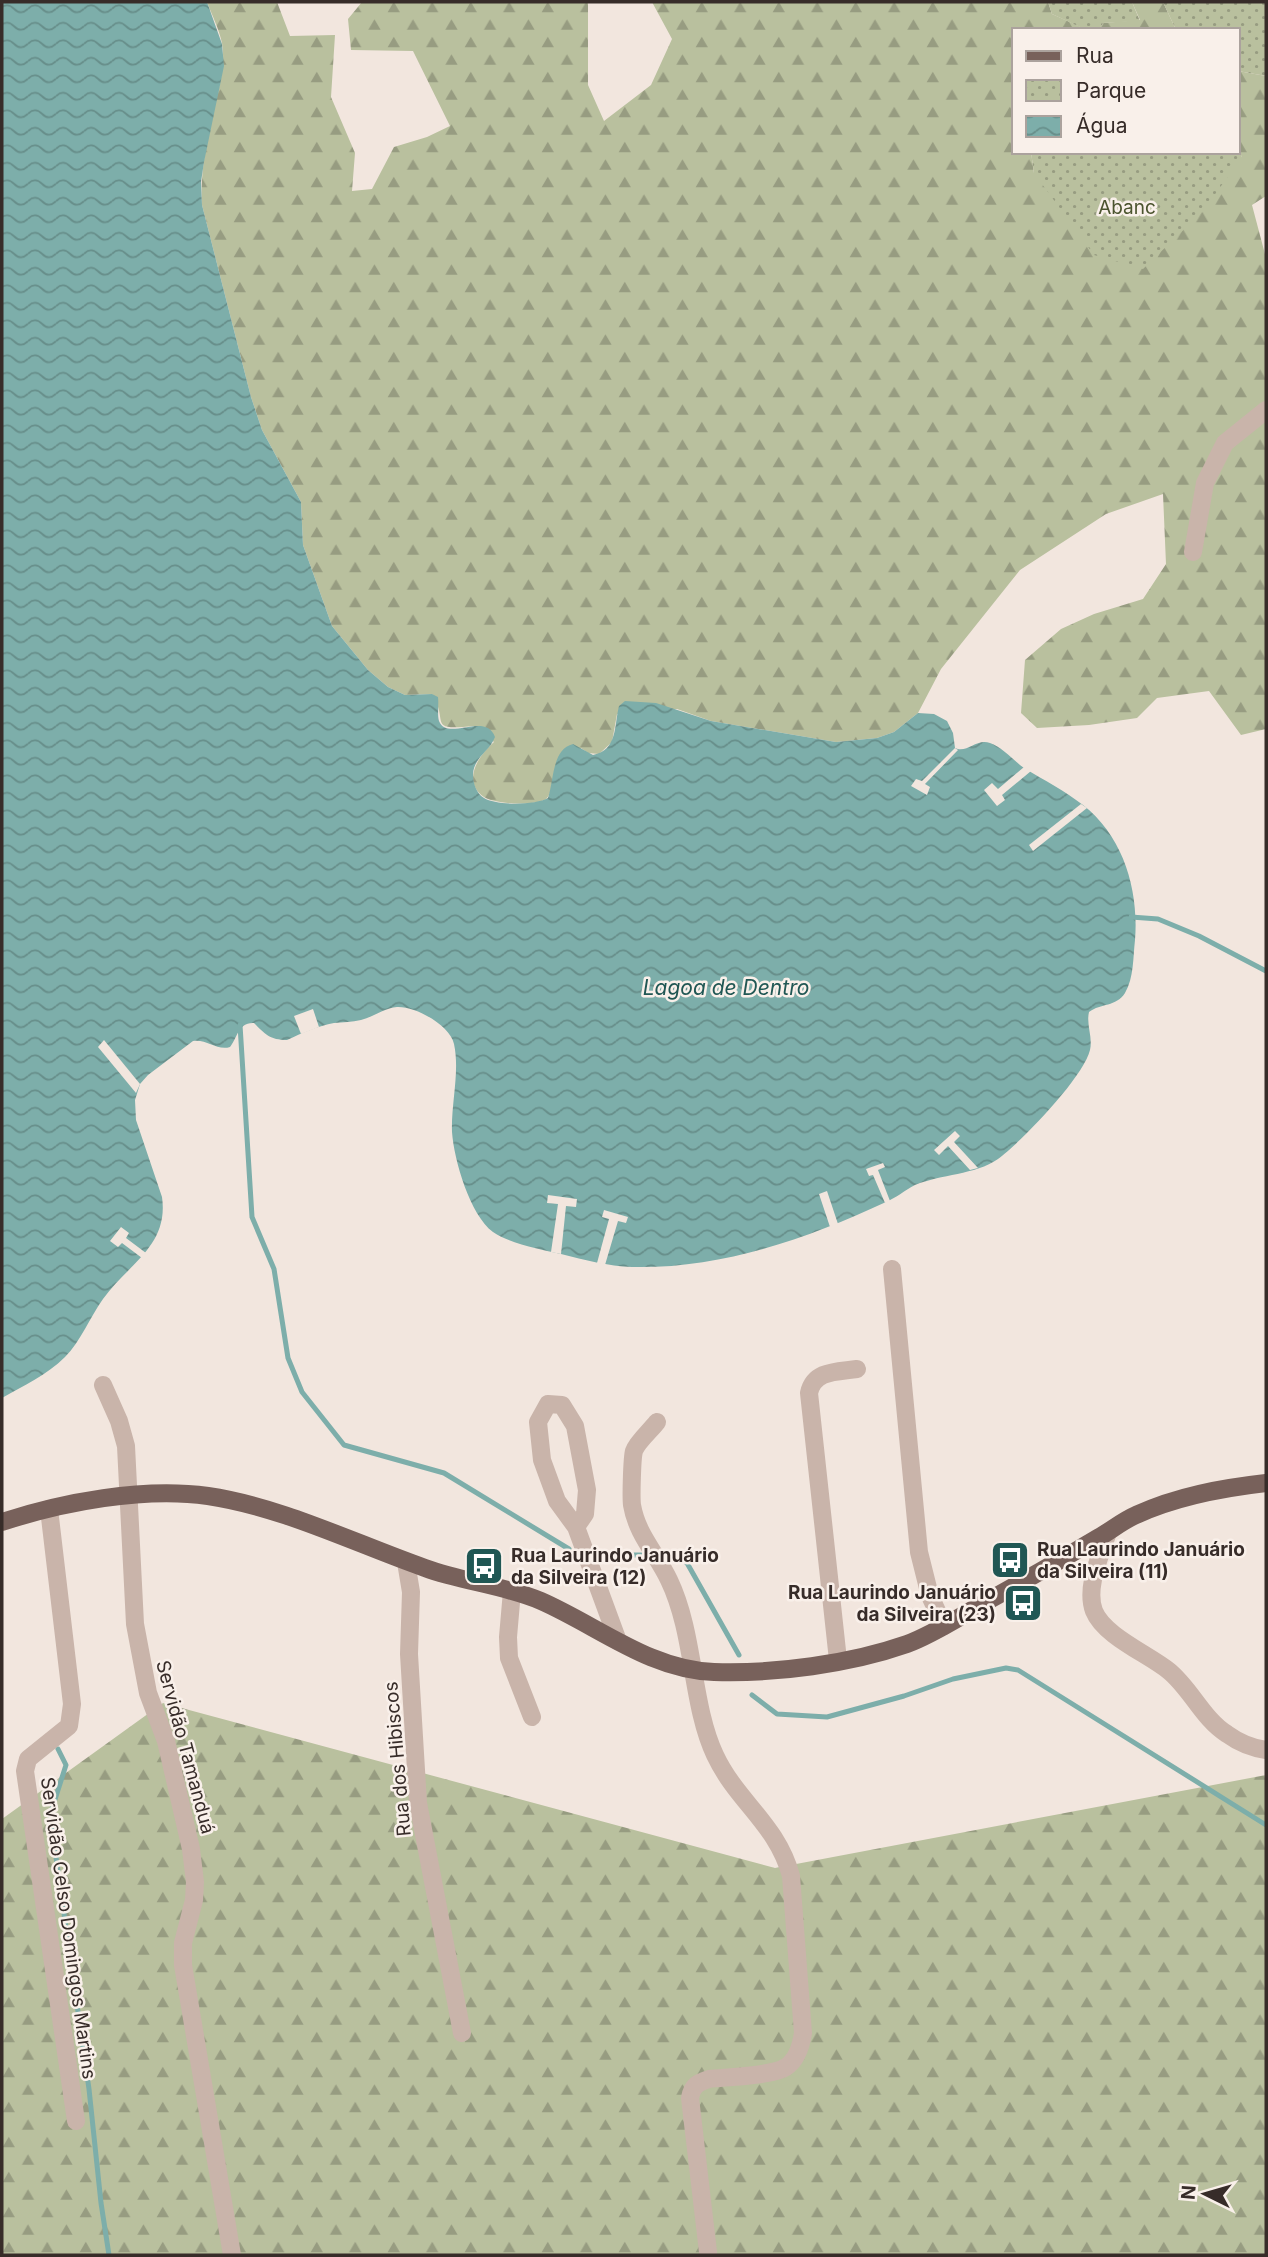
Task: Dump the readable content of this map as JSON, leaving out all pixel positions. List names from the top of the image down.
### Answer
{
  "streets": {
    "street": ["Servidão Tamanduá", "Rua dos Hibiscos", "Servidão Celso Domingos Martins"]
  },
  "water": ["Lagoa de Dentro"],
  "parks": ["Abanc"],
  "places": {
    "bus stop": ["Rua Laurindo Januário da Silveira (11)", "Rua Laurindo Januário da Silveira (12)", "Rua Laurindo Januário da Silveira (23)"]
  },
  "legend": ["Rua", "Parque", "Água"],
  "north": "left"
}
